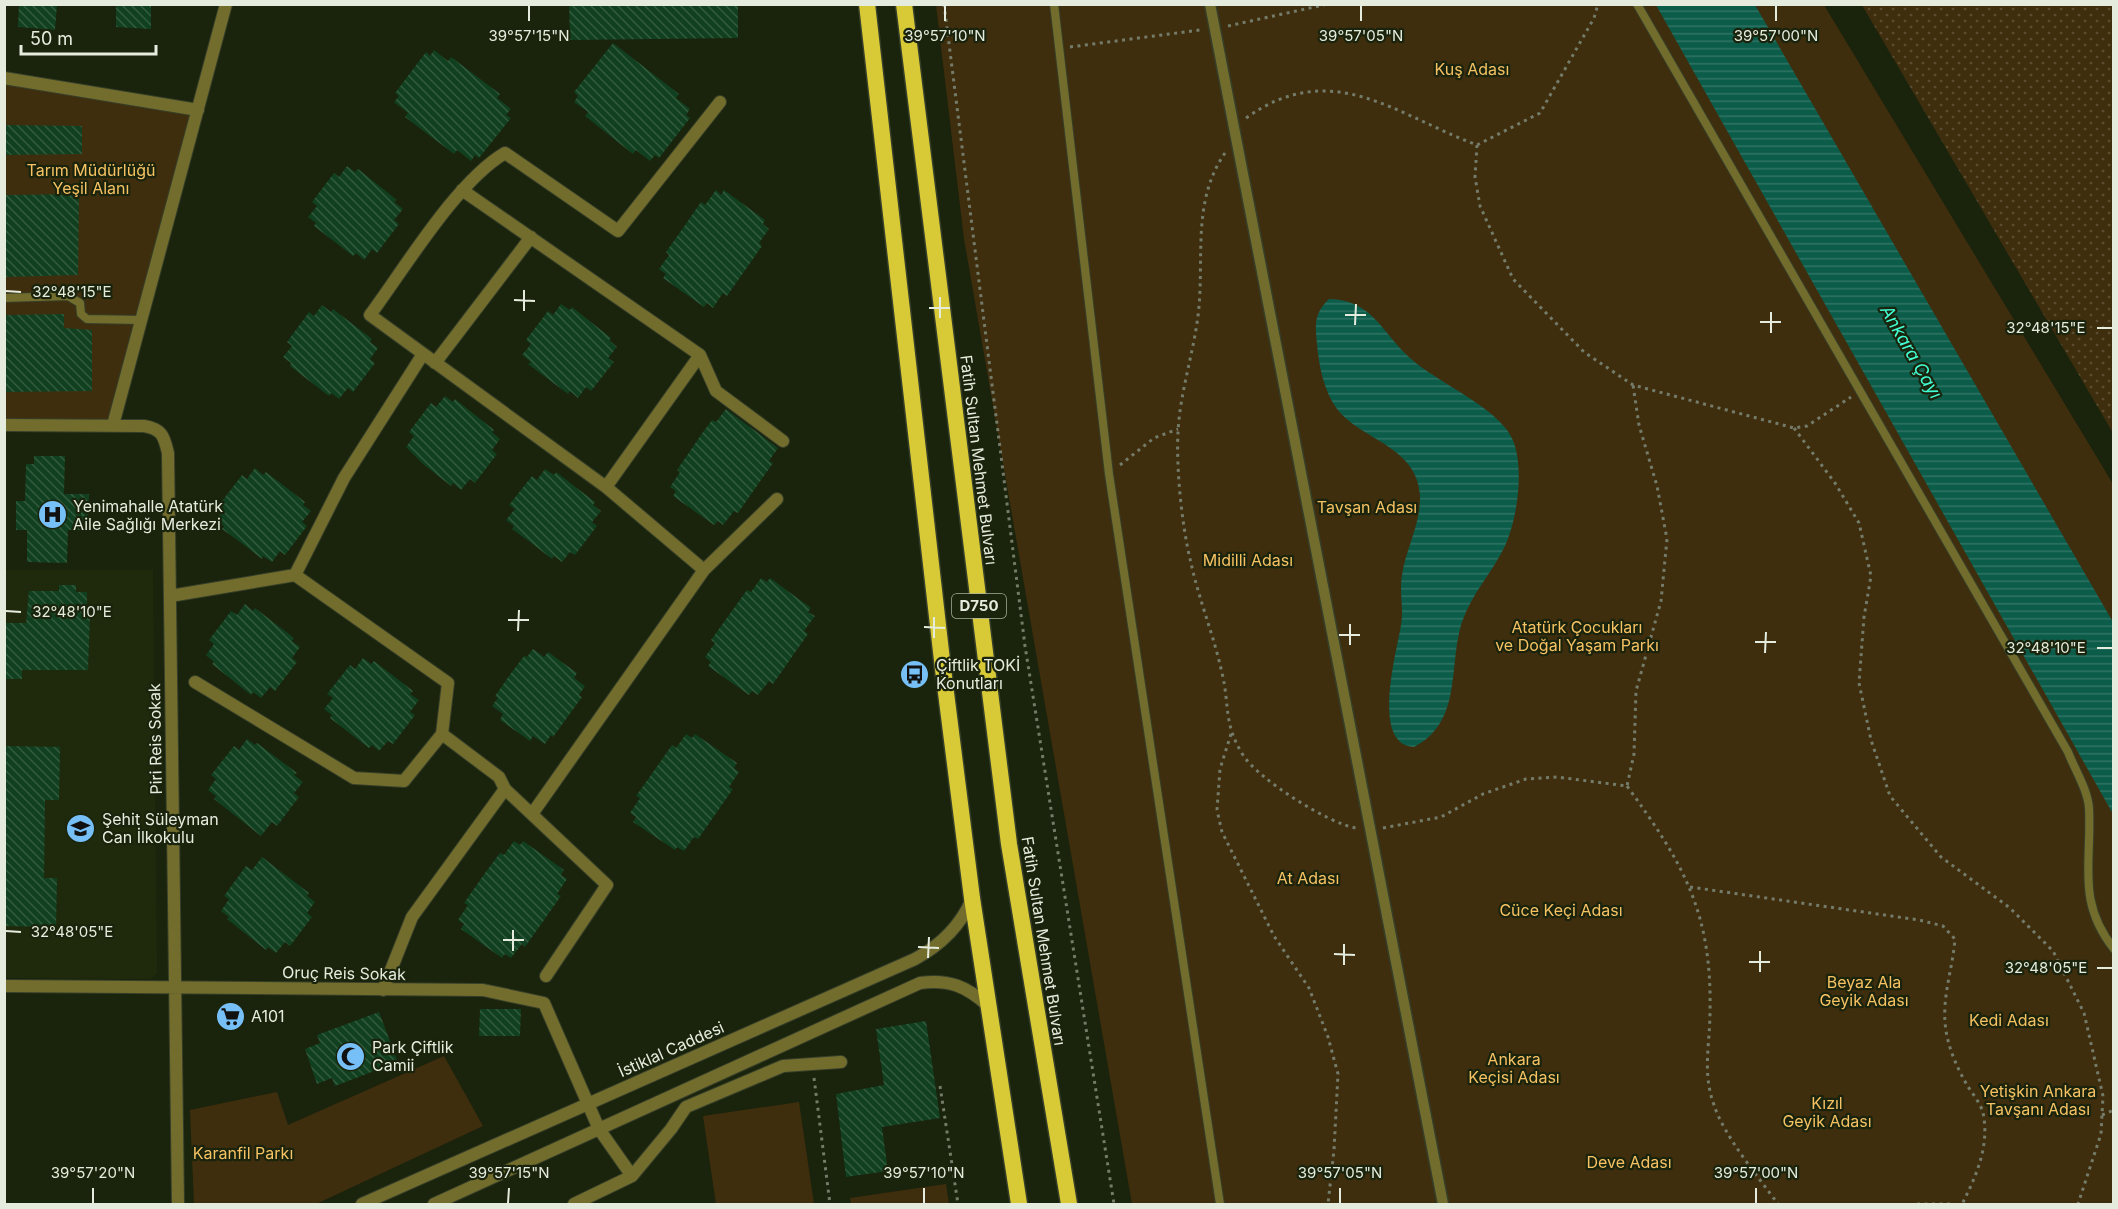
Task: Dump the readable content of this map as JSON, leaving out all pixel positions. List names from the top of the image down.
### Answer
{
  "streets": {
    "highway": ["Fatih Sultan Mehmet Bulvarı", "D750"],
    "street": ["Piri Reis Sokak", "Oruç Reis Sokak", "İstiklal Caddesi"]
  },
  "crossings": [
    ["D750", "İstiklal Caddesi"],
    ["Piri Reis Sokak", "Oruç Reis Sokak"],
    ["Oruç Reis Sokak", "İstiklal Caddesi"]
  ],
  "water": ["Ankara Çayı"],
  "parks": [
    "Kuş Adası",
    "Tarım Müdürlüğü Yeşil Alanı",
    "Tavşan Adası",
    "Midilli Adası",
    "Atatürk Çocukları ve Doğal Yaşam Parkı",
    "At Adası",
    "Cüce Keçi Adası",
    "Beyaz Ala Geyik Adası",
    "Kedi Adası",
    "Ankara Keçisi Adası",
    "Yetişkin Ankara Tavşanı Adası",
    "Kızıl Geyik Adası",
    "Karanfil Parkı",
    "Deve Adası"
  ],
  "places": {
    "hospital": ["Yenimahalle Atatürk Aile Sağlığı Merkezi"],
    "bus stop": ["Çiftlik TOKİ Konutları"],
    "school or university": ["Şehit Süleyman Can İlkokulu"],
    "supermarket": ["A101"],
    "mosque": ["Park Çiftlik Camii"]
  },
  "scale_bar": "50 m",
  "coordinates": [
    "39°57'15\"N",
    "39°57'10\"N",
    "39°57'05\"N",
    "39°57'00\"N",
    "32°48'15\"E",
    "32°48'10\"E",
    "32°48'05\"E",
    "39°57'20\"N"
  ]
}
